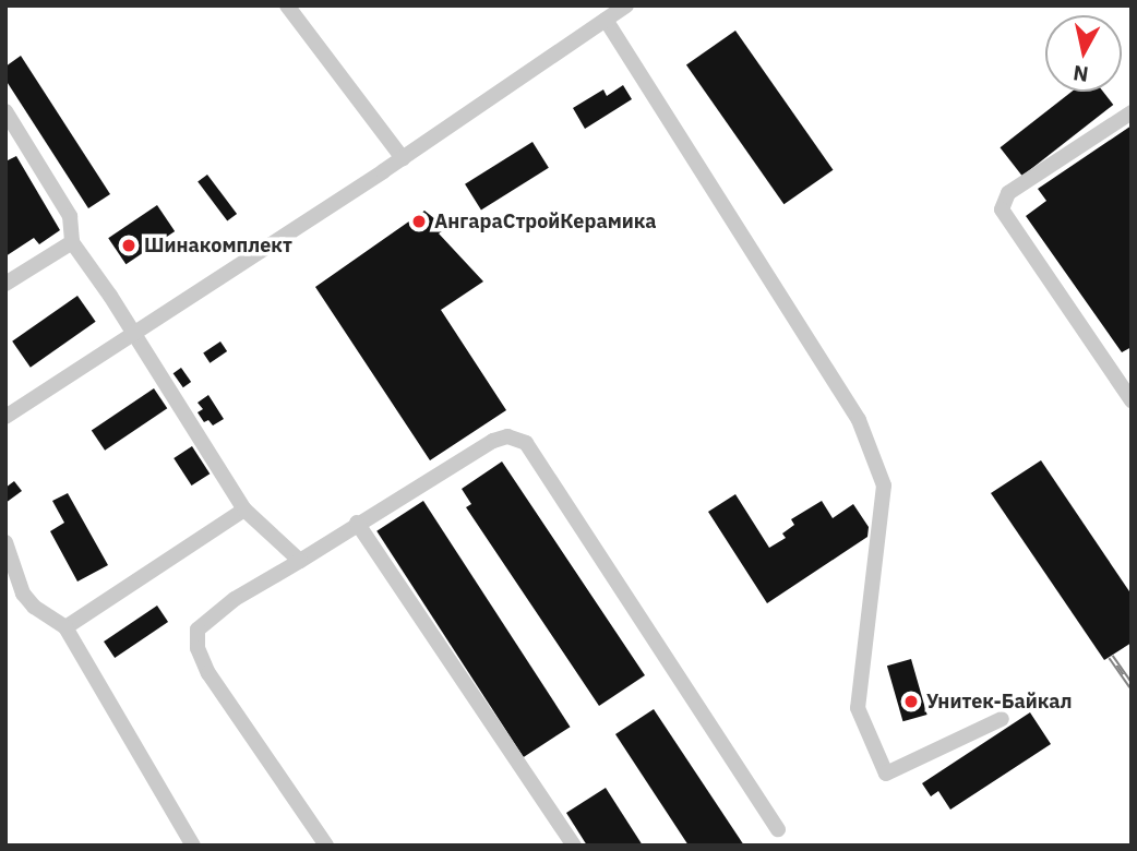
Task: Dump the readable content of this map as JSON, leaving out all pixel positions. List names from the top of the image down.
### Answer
{
  "places": ["АнгараСтройКерамика", "Шинакомплект", "Унитек-Байкал"],
  "north": "bottom"
}
